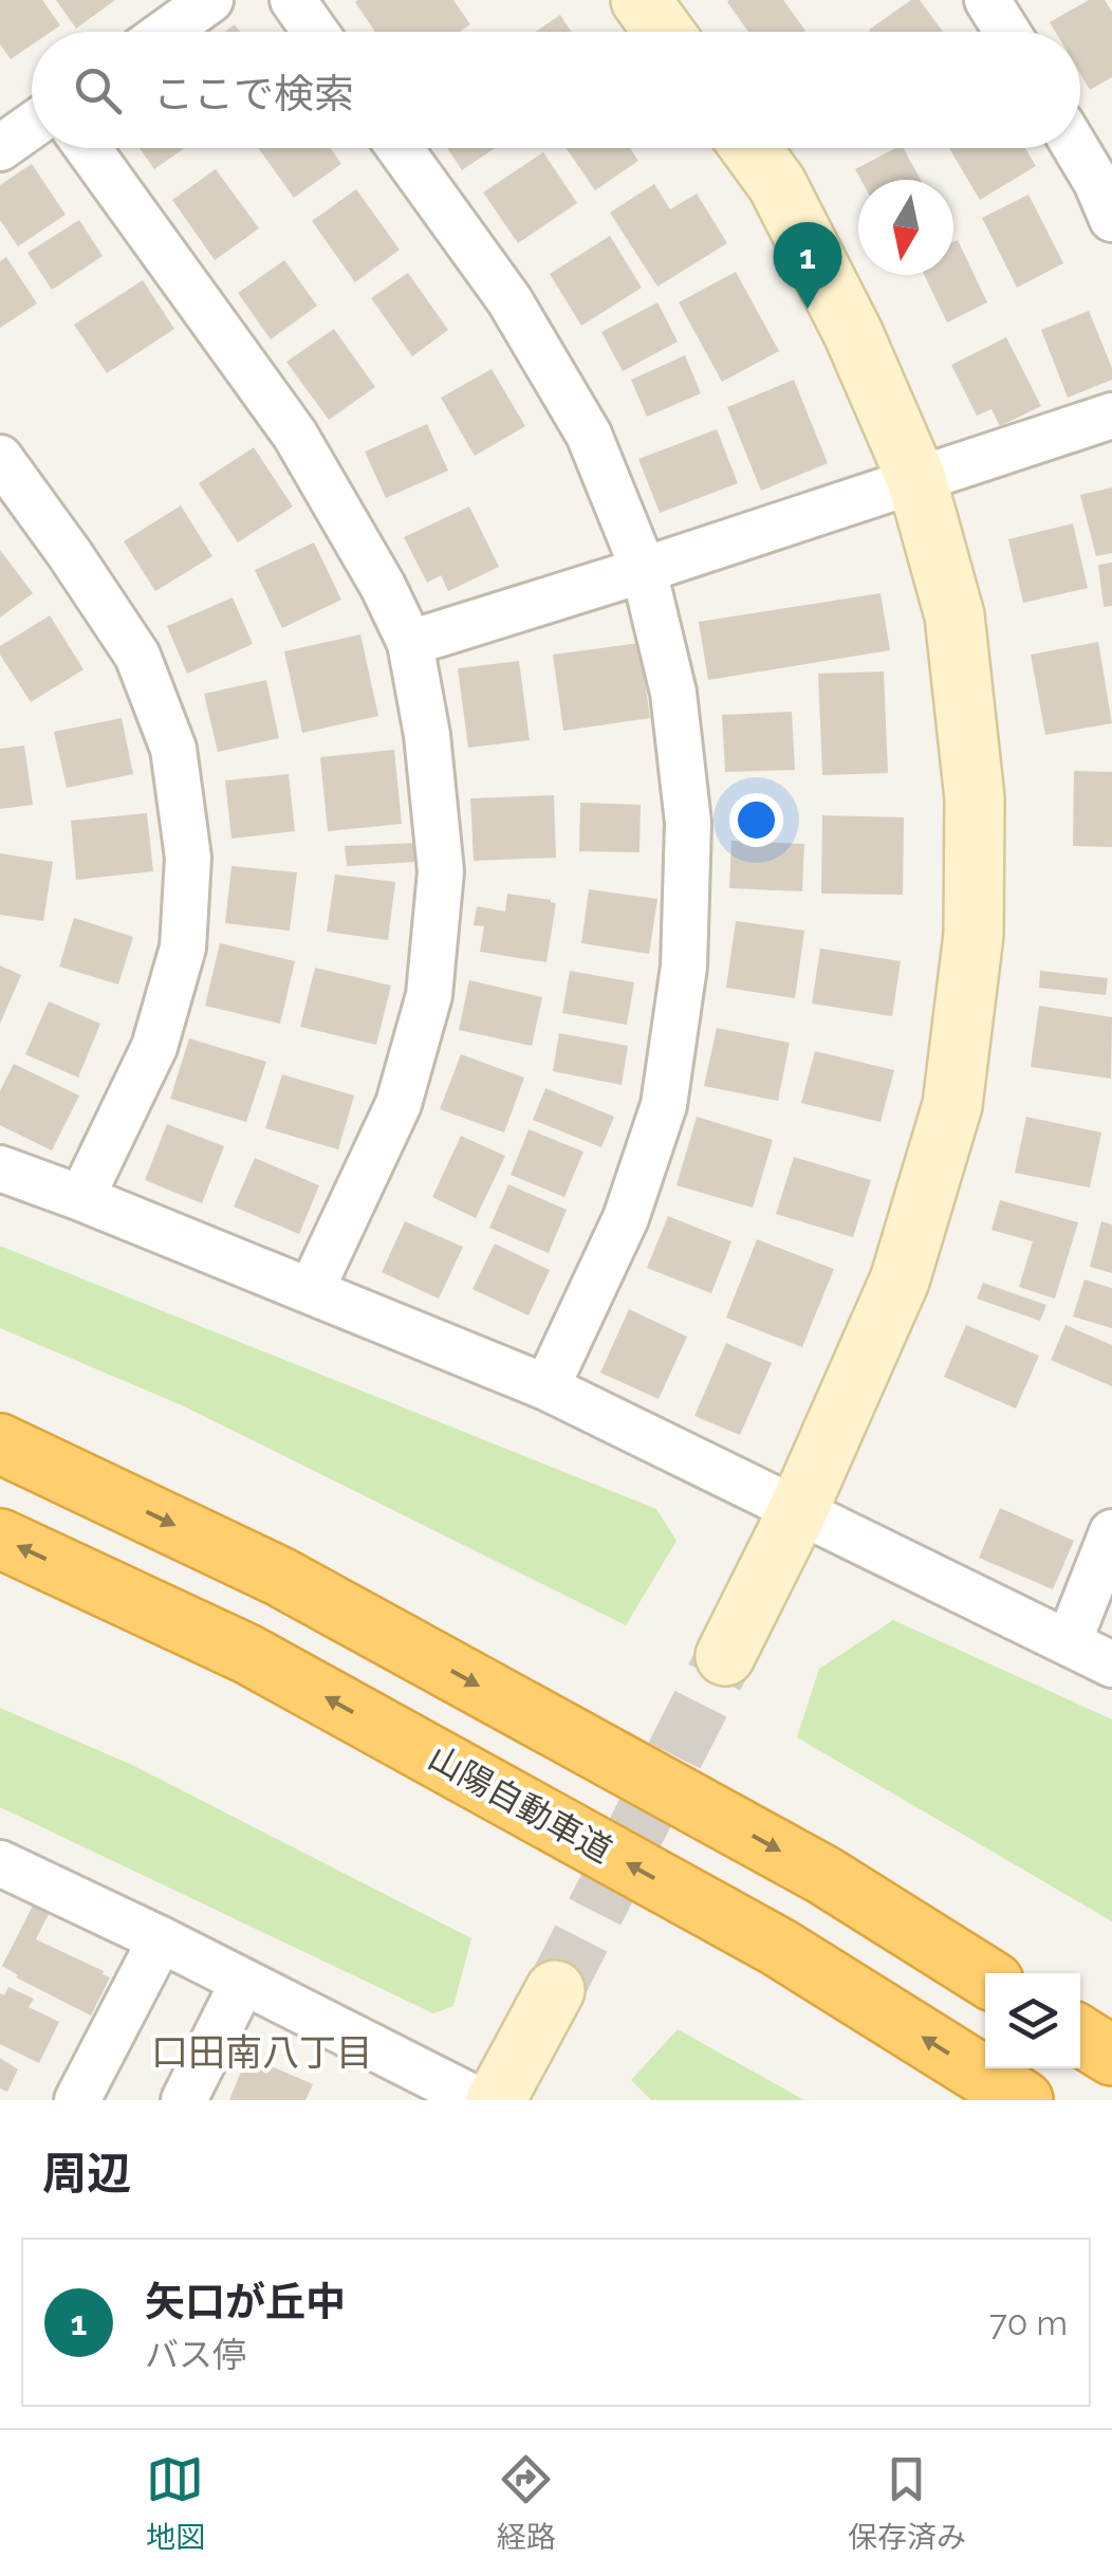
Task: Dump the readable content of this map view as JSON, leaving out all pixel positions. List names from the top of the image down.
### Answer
{
  "streets": {
    "highway": ["山陽自動車道"]
  },
  "districts": ["口田南八丁目"],
  "north": "bottom",
  "page": {
    "search": "ここで検索",
    "pins": "1",
    "heading": "周辺",
    "list": [
      {
        "mark": "1",
        "name": "矢口が丘中",
        "note": "バス停",
        "value": "70 m"
      }
    ],
    "nav": ["地図", "経路", "保存済み"]
  }
}
